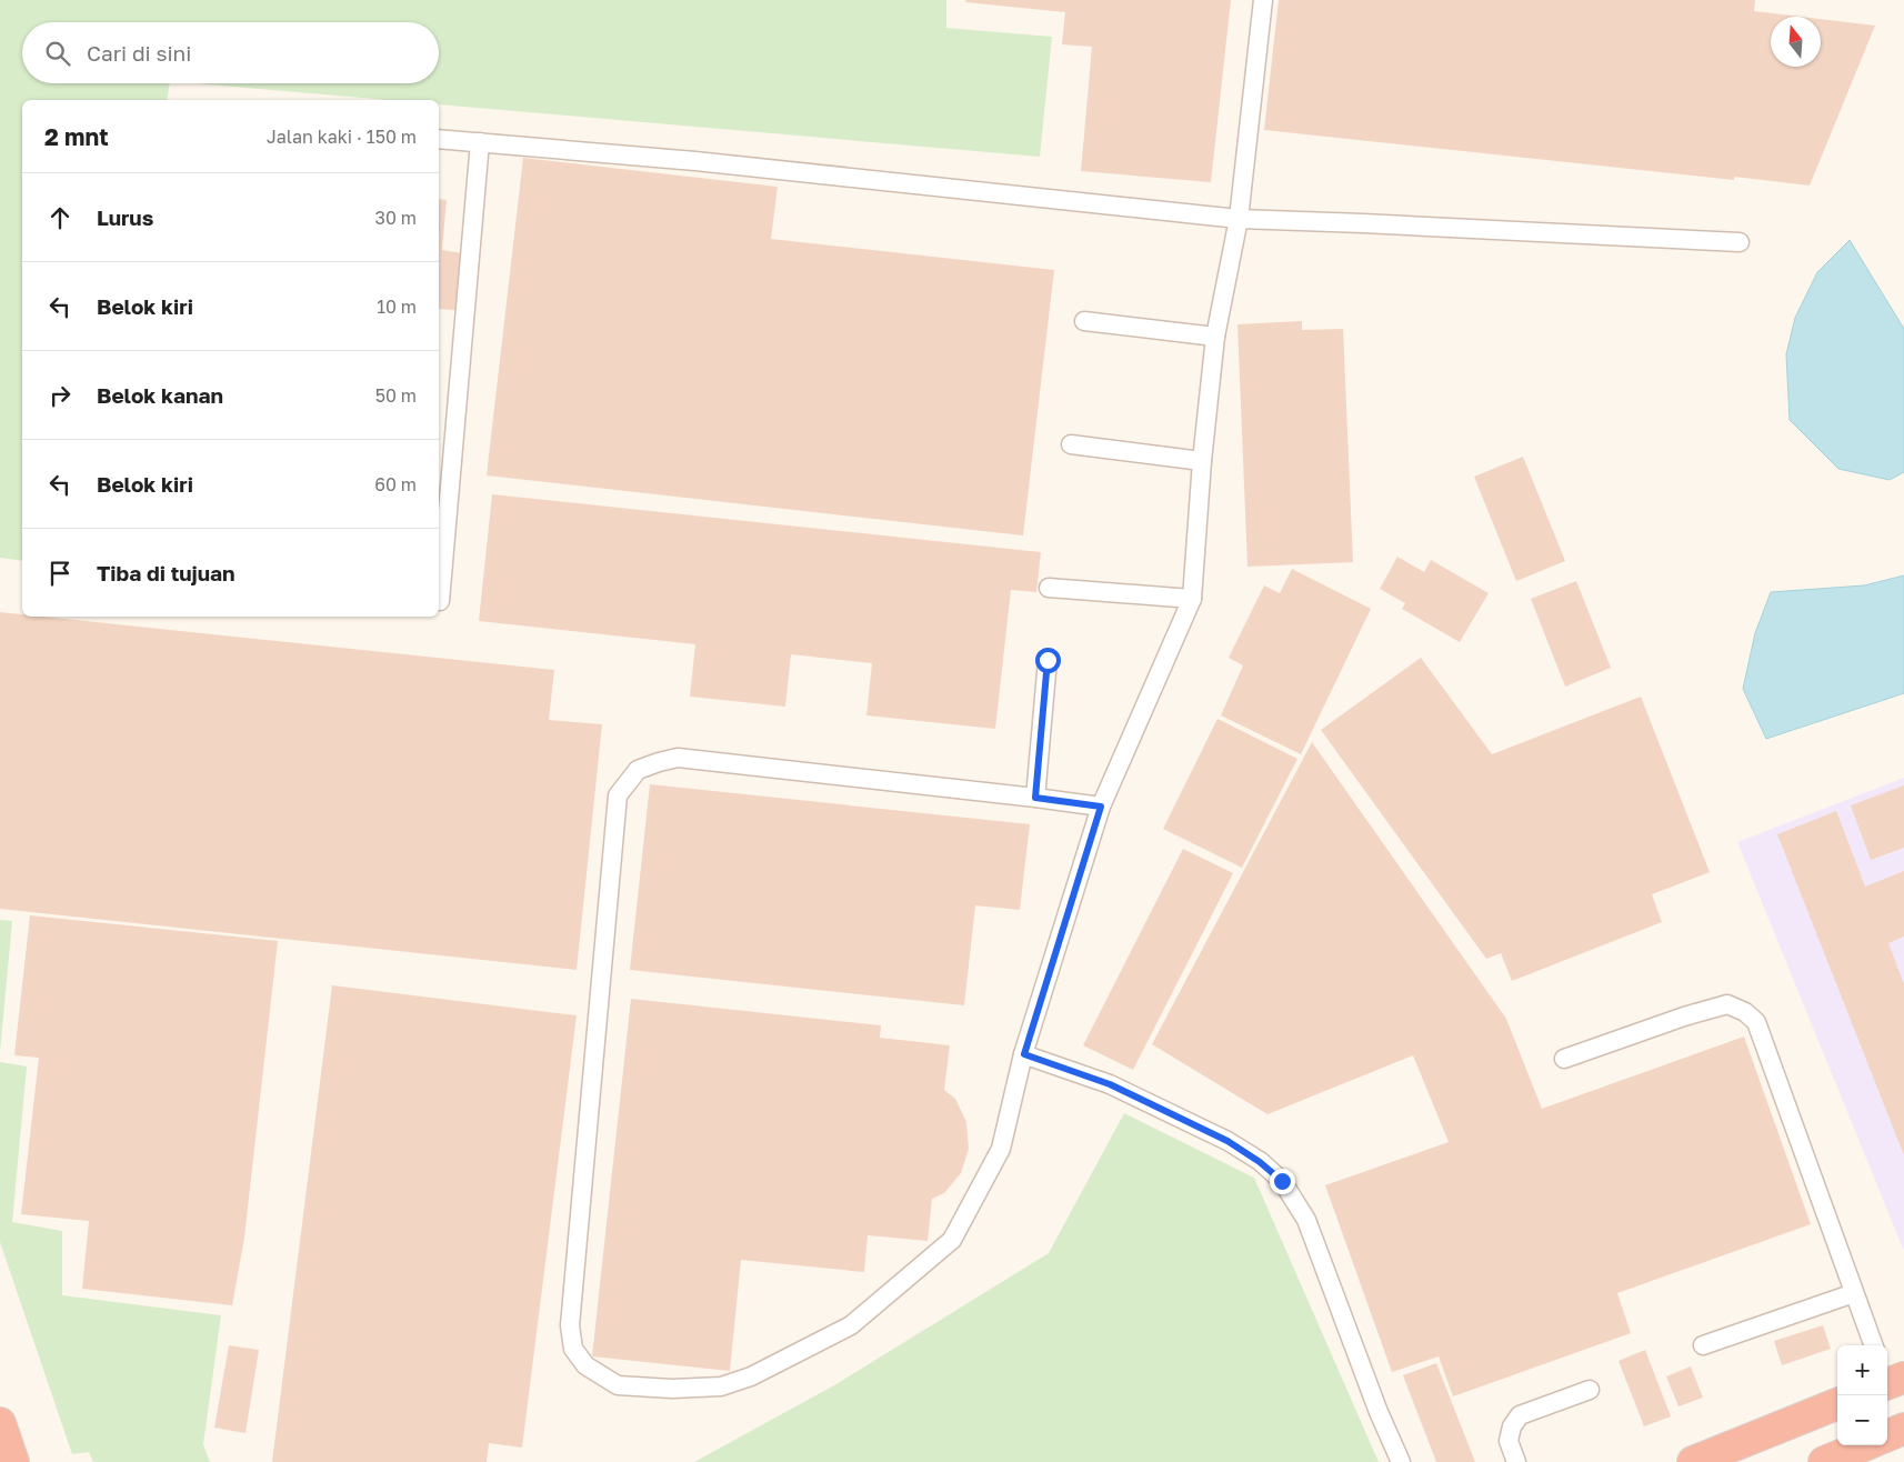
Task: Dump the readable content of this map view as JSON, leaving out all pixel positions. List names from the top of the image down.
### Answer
{
  "north": "top",
  "page": {
    "search": "Cari di sini",
    "heading": ["2 mnt", "Jalan kaki · 150 m"],
    "list": [
      ["Lurus", "30 m"],
      ["Belok kiri", "10 m"],
      ["Belok kanan", "50 m"],
      ["Belok kiri", "60 m"],
      "Tiba di tujuan"
    ],
    "map_buttons": ["+", "−"]
  }
}
